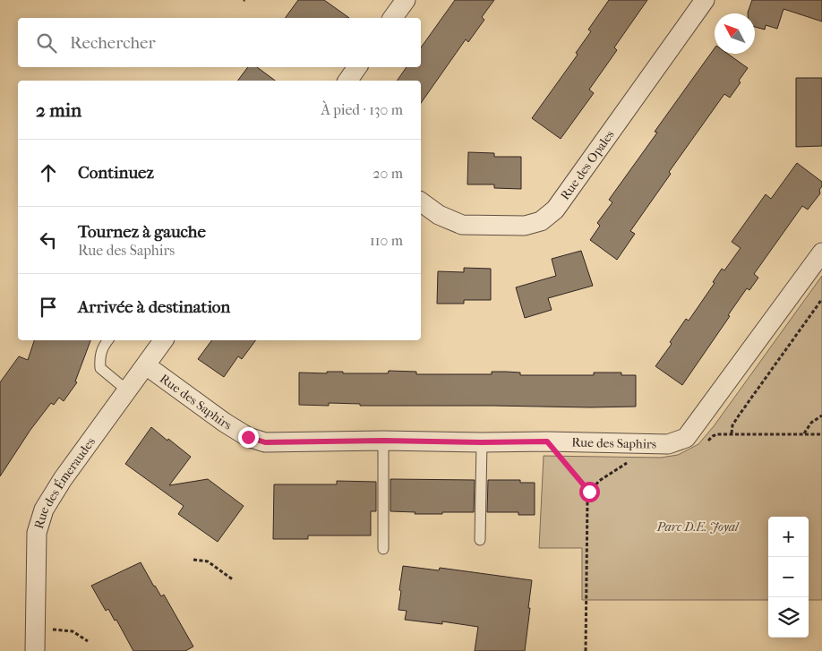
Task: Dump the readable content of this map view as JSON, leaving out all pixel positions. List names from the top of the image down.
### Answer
{
  "streets": {
    "street": ["Rue des Opales", "Rue des Saphirs", "Rue des Émeraudes"]
  },
  "crossings": [
    ["Rue des Saphirs", "Rue des Émeraudes"]
  ],
  "parks": ["Parc D.E. Joyal"],
  "north": "top left",
  "page": {
    "search": "Rechercher",
    "heading": ["2 min", "À pied · 130 m"],
    "list": [
      ["Continuez", "20 m"],
      ["Tournez à gauche", "Rue des Saphirs", "110 m"],
      "Arrivée à destination"
    ],
    "map_buttons": ["+", "−"]
  }
}
